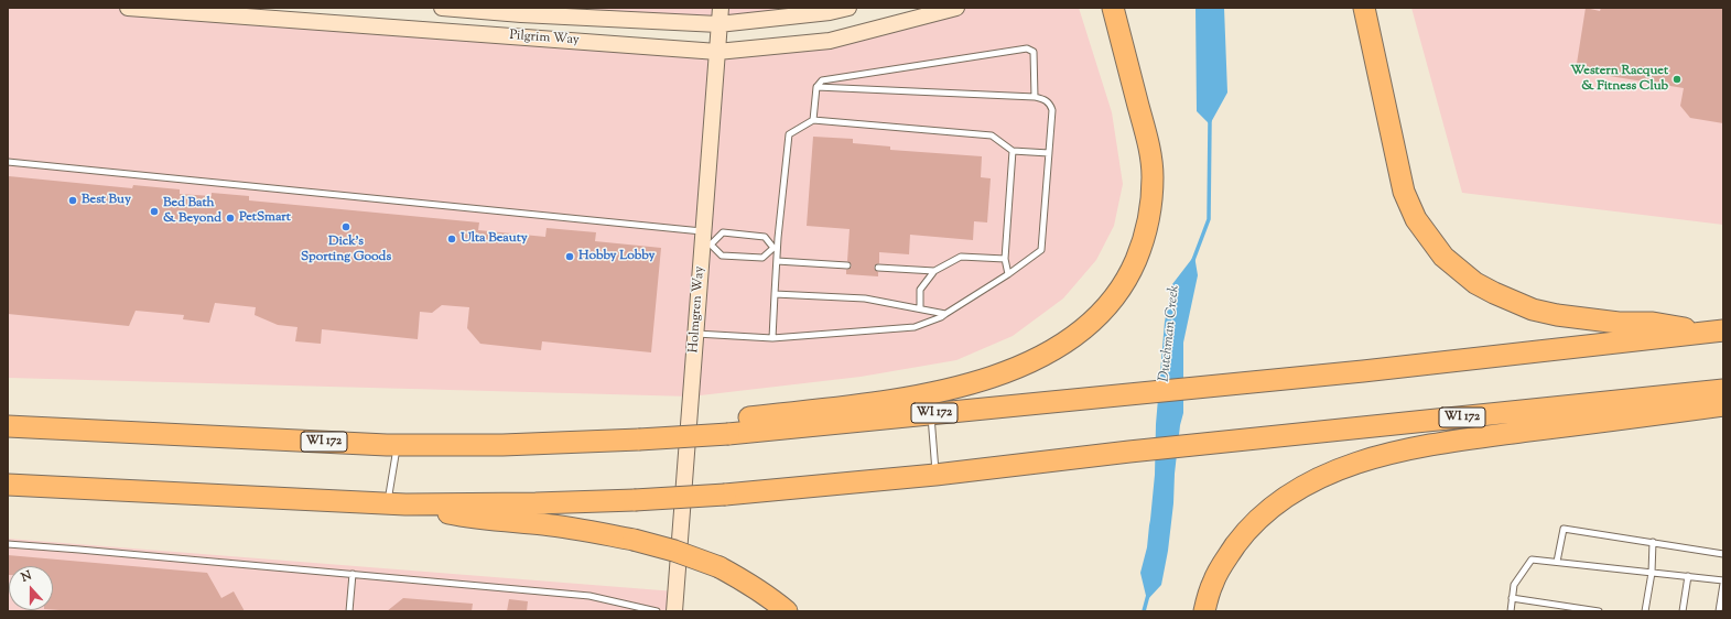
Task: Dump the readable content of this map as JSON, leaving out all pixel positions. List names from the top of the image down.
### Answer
{
  "streets": {
    "highway": ["WI 172"],
    "street": ["Pilgrim Way", "Holmgren Way"]
  },
  "crossings": [
    ["Pilgrim Way", "Holmgren Way"]
  ],
  "water": ["Dutchman Creek"],
  "places": [
    "Western Racquet & Fitness Club",
    "Best Buy",
    "Bed Bath & Beyond",
    "PetSmart",
    "Dick's Sporting Goods",
    "Ulta Beauty",
    "Hobby Lobby"
  ],
  "north": "top"
}
